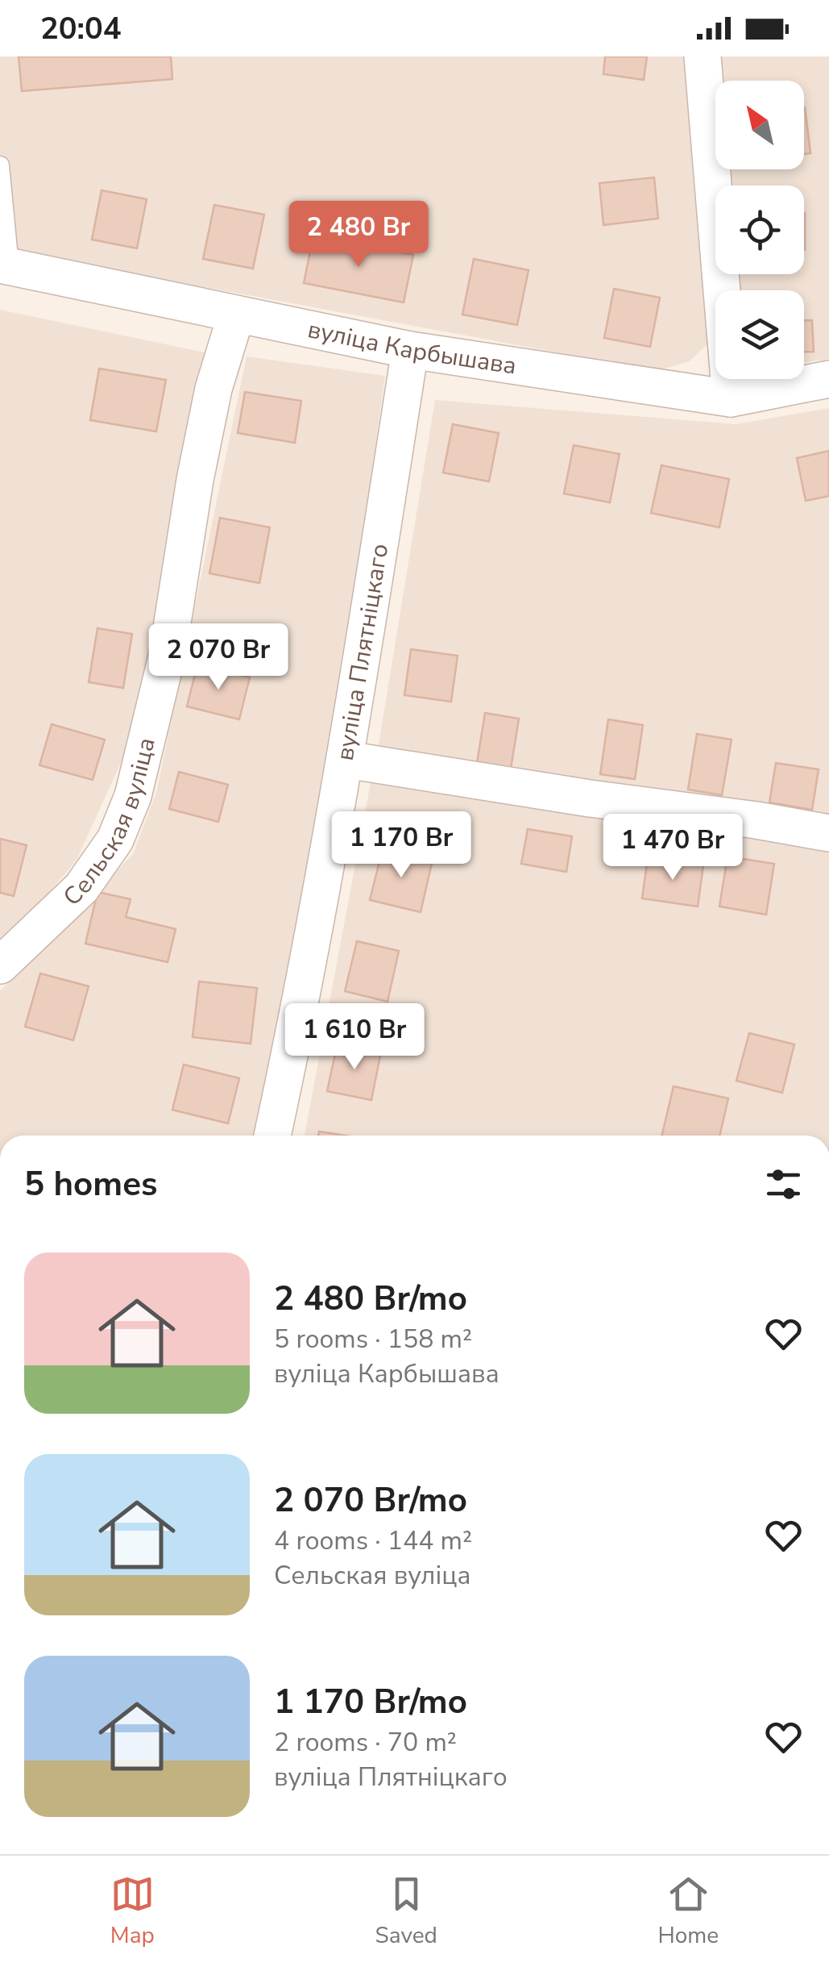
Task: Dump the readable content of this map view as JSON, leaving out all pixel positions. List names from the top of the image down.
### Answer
{
  "streets": {
    "street": ["вуліца Карбышава", "вуліца Плятніцкаго", "Сельская вуліца"]
  },
  "crossings": [
    ["вуліца Карбышава", "вуліца Плятніцкаго"],
    ["вуліца Карбышава", "Сельская вуліца"]
  ],
  "north": "top left",
  "page": {
    "status": "20:04",
    "price": [
      "2 480 Br",
      "2 070 Br",
      "1 170 Br",
      "1 470 Br",
      "1 610 Br"
    ],
    "heading": "5 homes",
    "list": [
      {
        "name": "2 480 Br/mo",
        "note": "5 rooms · 158 m² · вуліца Карбышава"
      },
      {
        "name": "2 070 Br/mo",
        "note": "4 rooms · 144 m² · Сельская вуліца"
      },
      {
        "name": "1 170 Br/mo",
        "note": "2 rooms · 70 m² · вуліца Плятніцкаго"
      }
    ],
    "tabs": ["Map", "Saved", "Home"]
  }
}
